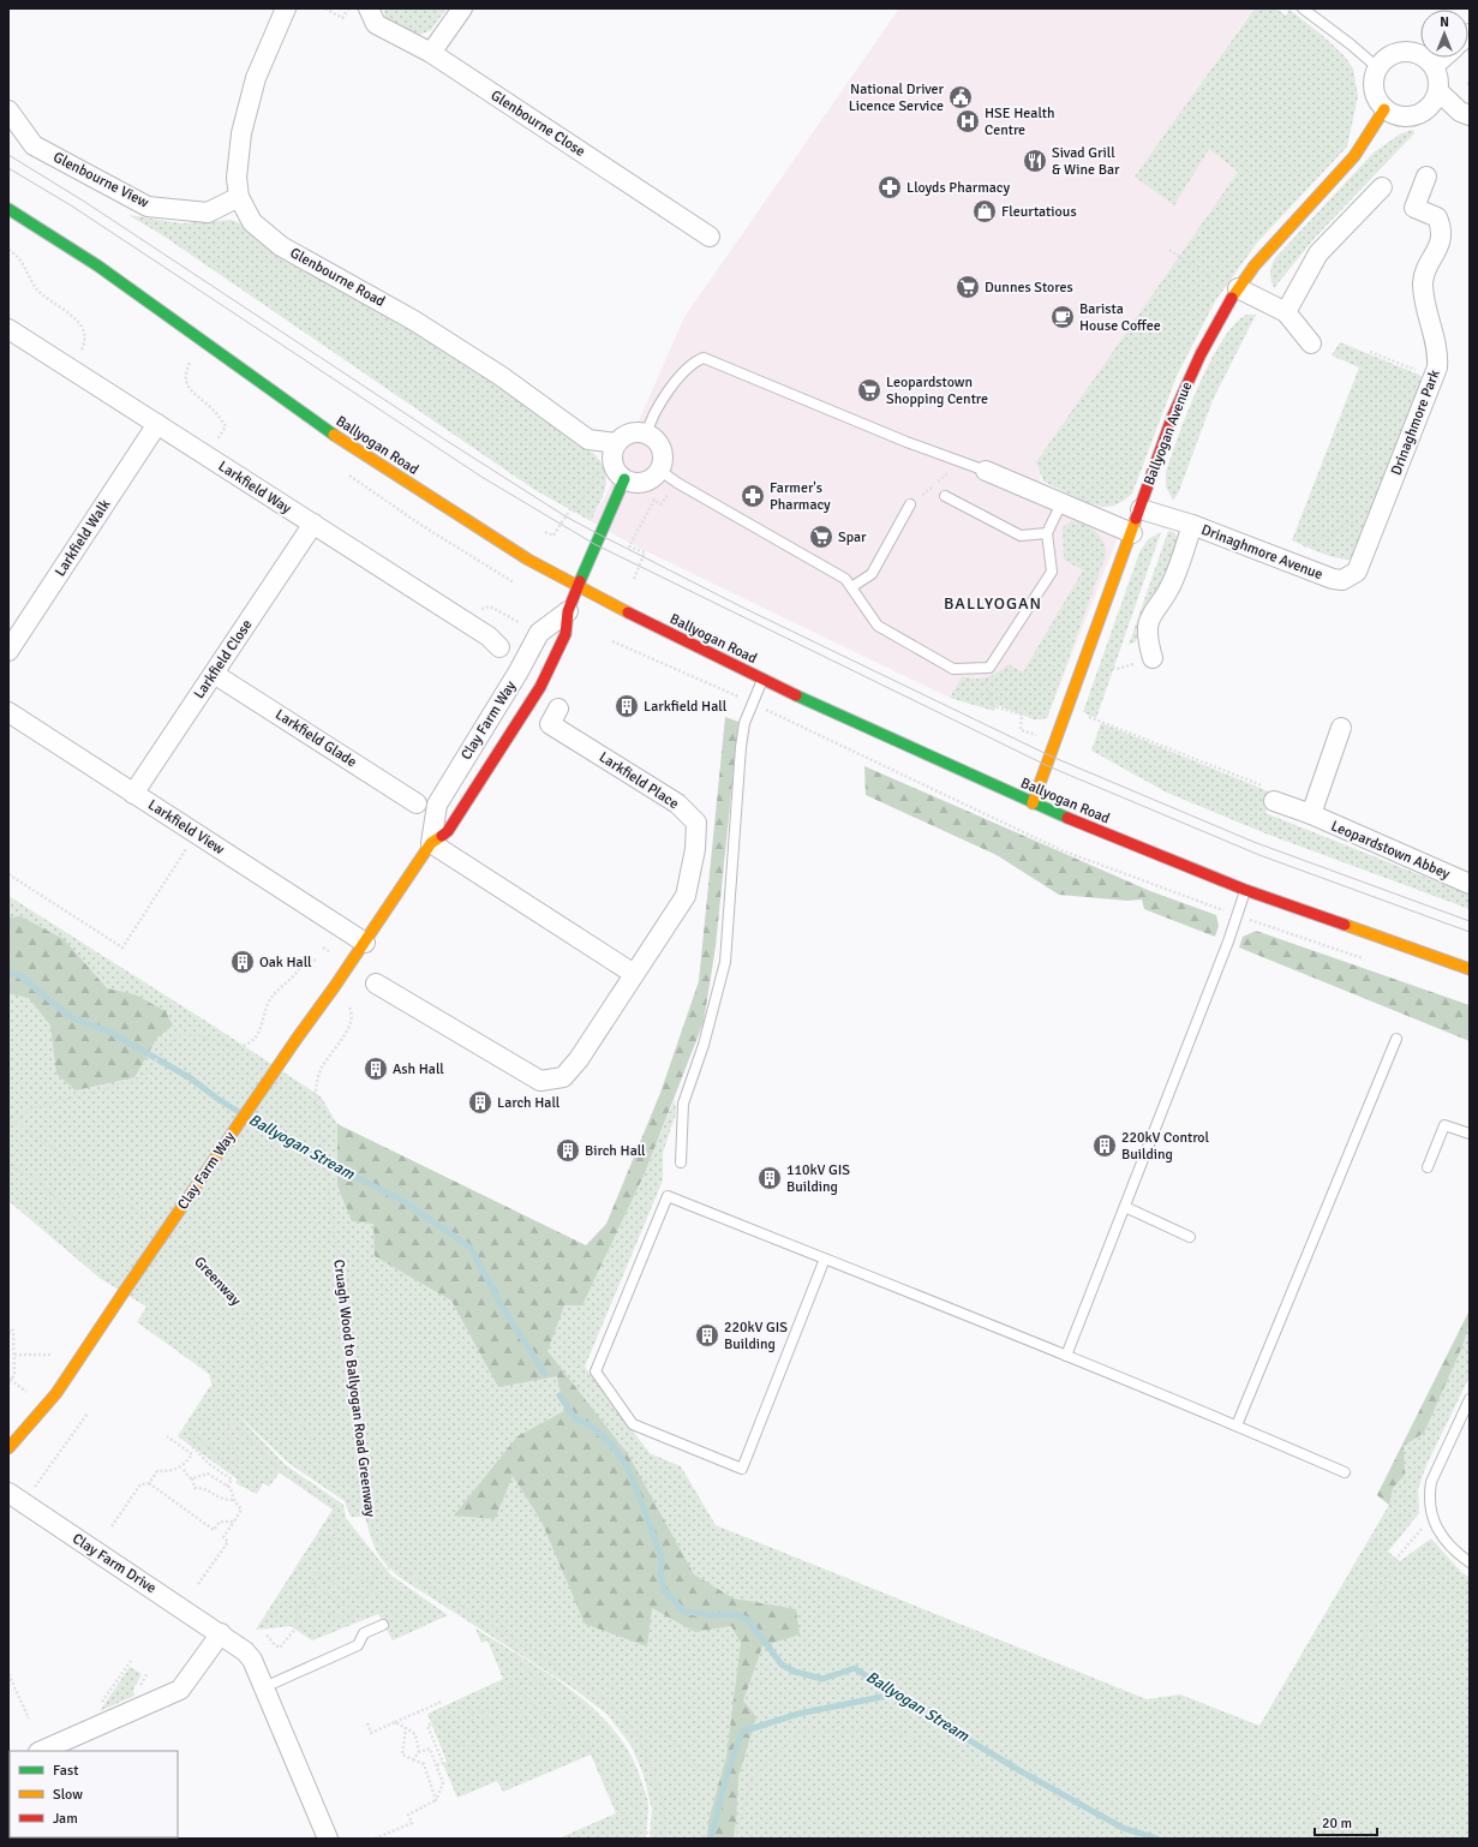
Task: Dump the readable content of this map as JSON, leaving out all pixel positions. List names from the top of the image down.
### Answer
{
  "streets": {
    "street": [
      "Glenbourne Close",
      "Glenbourne View",
      "Glenbourne Road",
      "Drinaghmore Park",
      "Ballyogan Avenue",
      "Ballyogan Road",
      "Larkfield Way",
      "Larkfield Walk",
      "Drinaghmore Avenue",
      "Larkfield Close",
      "Clay Farm Way",
      "Larkfield Glade",
      "Larkfield Place",
      "Larkfield View",
      "Leopardstown Abbey",
      "Clay Farm Drive"
    ],
    "path": ["Greenway", "Cruagh Wood to Ballyogan Road Greenway"]
  },
  "crossings": [
    ["Glenbourne View", "Glenbourne Road"],
    ["Drinaghmore Park", "Drinaghmore Avenue"],
    ["Ballyogan Avenue", "Ballyogan Road"],
    ["Ballyogan Avenue", "Drinaghmore Avenue"],
    ["Ballyogan Road", "Clay Farm Way"],
    ["Larkfield Way", "Larkfield Walk"],
    ["Larkfield Way", "Larkfield Close"],
    ["Larkfield Close", "Larkfield Glade"],
    ["Larkfield Close", "Larkfield View"],
    ["Clay Farm Way", "Larkfield View"],
    ["Clay Farm Way", "Cruagh Wood to Ballyogan Road Greenway"],
    ["Greenway", "Cruagh Wood to Ballyogan Road Greenway"]
  ],
  "districts": ["BALLYOGAN"],
  "water": ["Ballyogan Stream"],
  "places": {
    "public building": ["National Driver Licence Service"],
    "hospital": ["HSE Health Centre"],
    "restaurant": ["Sivad Grill & Wine Bar"],
    "pharmacy": ["Lloyds Pharmacy", "Farmer's Pharmacy"],
    "shop": ["Fleurtatious"],
    "supermarket": ["Dunnes Stores", "Leopardstown Shopping Centre", "Spar"],
    "cafe": ["Barista House Coffee"],
    "building": [
      "Larkfield Hall",
      "Oak Hall",
      "Ash Hall",
      "Larch Hall",
      "220kV Control Building",
      "Birch Hall",
      "110kV GIS Building",
      "220kV GIS Building"
    ]
  },
  "legend": ["Fast", "Slow", "Jam"],
  "scale_bar": "20 m",
  "north": "top"
}
